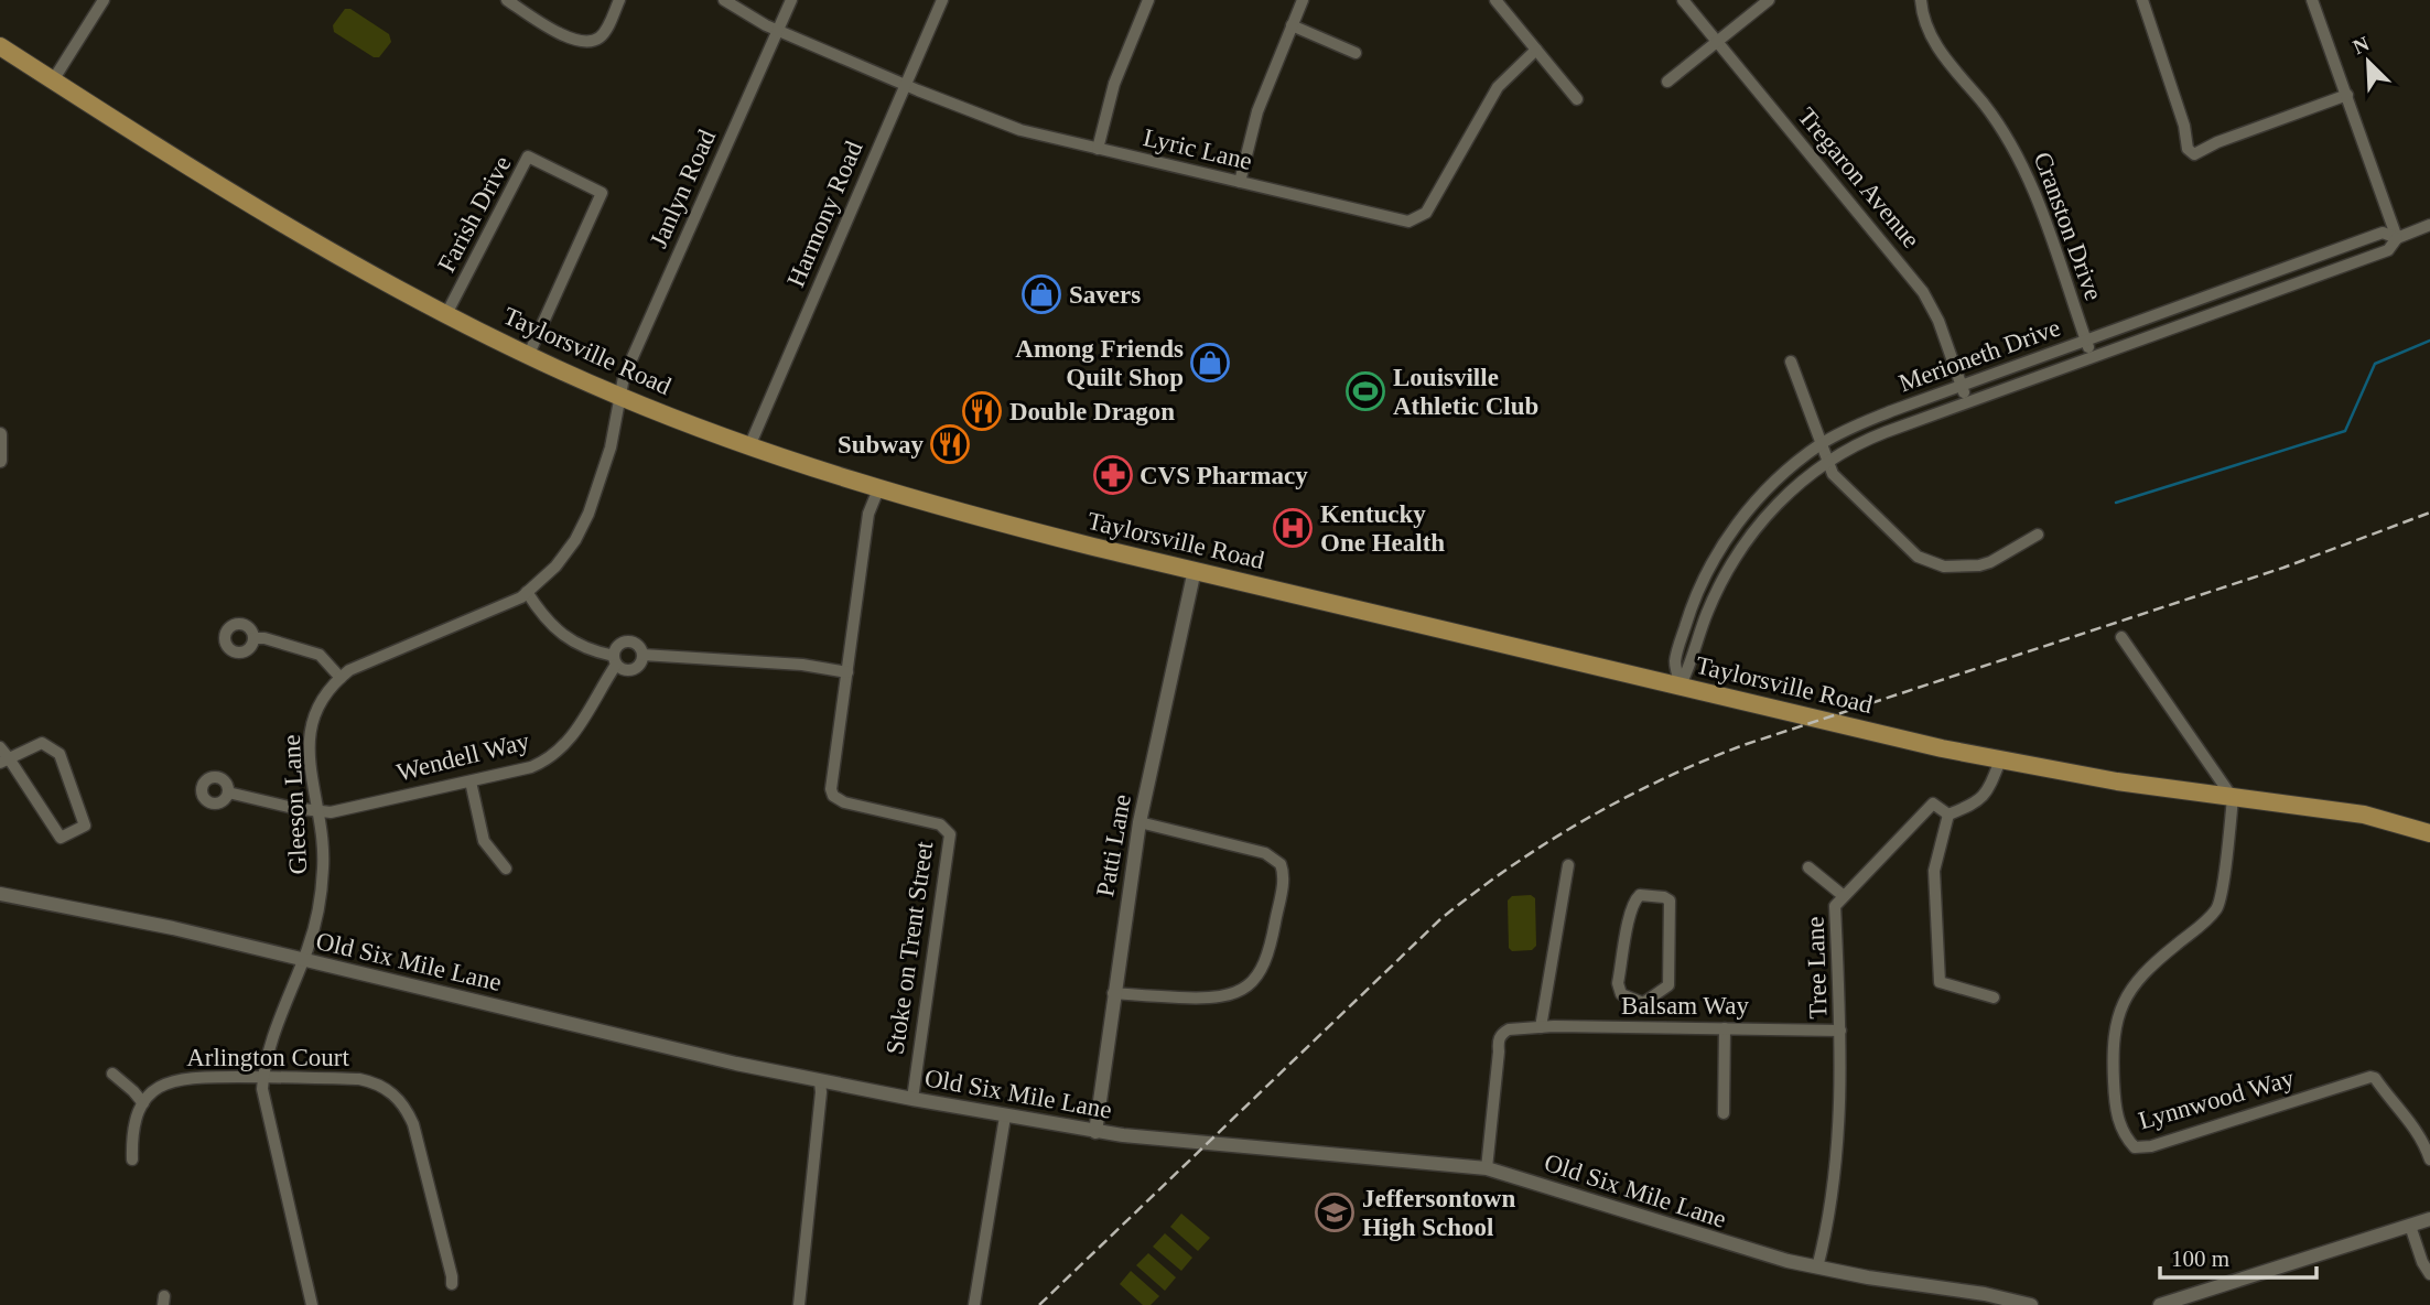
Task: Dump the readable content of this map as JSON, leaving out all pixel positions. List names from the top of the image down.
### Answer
{
  "streets": {
    "main road": ["Taylorsville Road"],
    "street": [
      "Lyric Lane",
      "Tregaron Avenue",
      "Janlyn Road",
      "Farish Drive",
      "Harmony Road",
      "Cranston Drive",
      "Merioneth Drive",
      "Wendell Way",
      "Gleeson Lane",
      "Patti Lane",
      "Stoke on Trent Street",
      "Old Six Mile Lane",
      "Tree Lane",
      "Balsam Way",
      "Arlington Court",
      "Lynnwood Way"
    ]
  },
  "crossings": [
    ["Lyric Lane", "Janlyn Road"],
    ["Lyric Lane", "Harmony Road"],
    ["Tregaron Avenue", "Merioneth Drive"],
    ["Janlyn Road", "Taylorsville Road"],
    ["Janlyn Road", "Gleeson Lane"],
    ["Farish Drive", "Taylorsville Road"],
    ["Harmony Road", "Taylorsville Road"],
    ["Cranston Drive", "Merioneth Drive"],
    ["Taylorsville Road", "Merioneth Drive"],
    ["Taylorsville Road", "Gleeson Lane"],
    ["Taylorsville Road", "Patti Lane"],
    ["Taylorsville Road", "Tree Lane"],
    ["Taylorsville Road", "Lynnwood Way"],
    ["Wendell Way", "Gleeson Lane"],
    ["Gleeson Lane", "Old Six Mile Lane"],
    ["Gleeson Lane", "Arlington Court"],
    ["Patti Lane", "Old Six Mile Lane"],
    ["Stoke on Trent Street", "Old Six Mile Lane"],
    ["Old Six Mile Lane", "Tree Lane"],
    ["Tree Lane", "Balsam Way"]
  ],
  "places": {
    "shop": ["Savers", "Among Friends Quilt Shop"],
    "sports": ["Louisville Athletic Club"],
    "restaurant": ["Double Dragon", "Subway"],
    "pharmacy": ["CVS Pharmacy"],
    "hospital": ["Kentucky One Health"],
    "school or university": ["Jeffersontown High School"]
  },
  "scale_bar": "100 m",
  "north": "top left"
}
